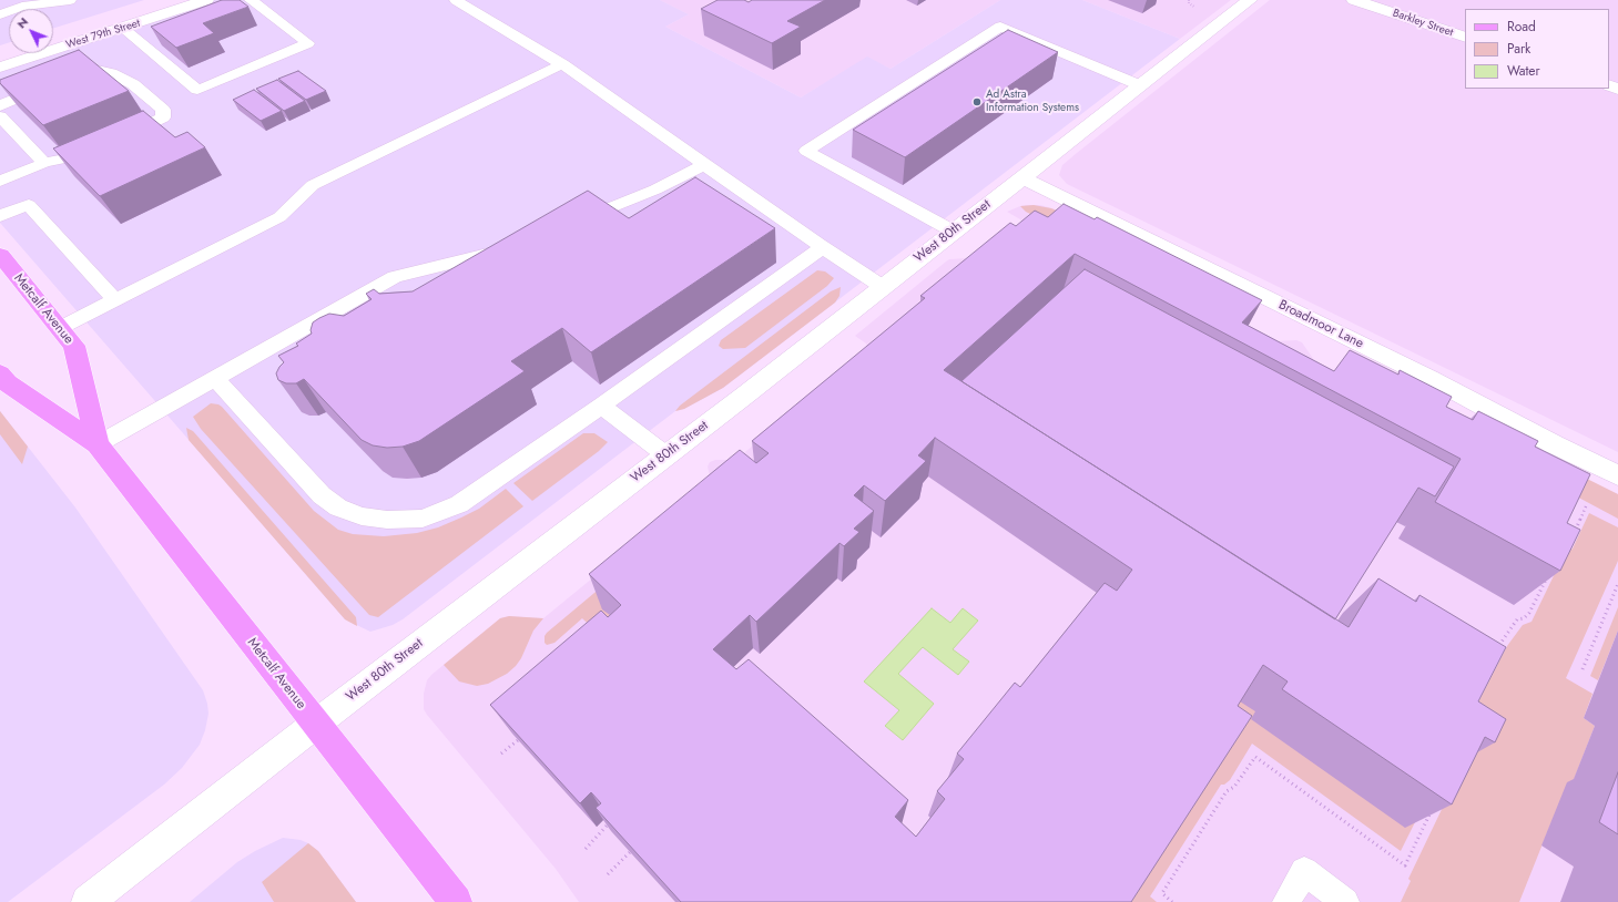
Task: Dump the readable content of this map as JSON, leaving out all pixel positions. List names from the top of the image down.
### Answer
{
  "streets": {
    "main road": ["Metcalf Avenue"],
    "street": [
      "Barkley Street",
      "West 79th Street",
      "West 80th Street",
      "Broadmoor Lane"
    ]
  },
  "crossings": [
    ["West 80th Street", "Metcalf Avenue"],
    ["West 80th Street", "Broadmoor Lane"]
  ],
  "places": ["Ad Astra Information Systems"],
  "legend": ["Road", "Park", "Water"],
  "north": "top left"
}
